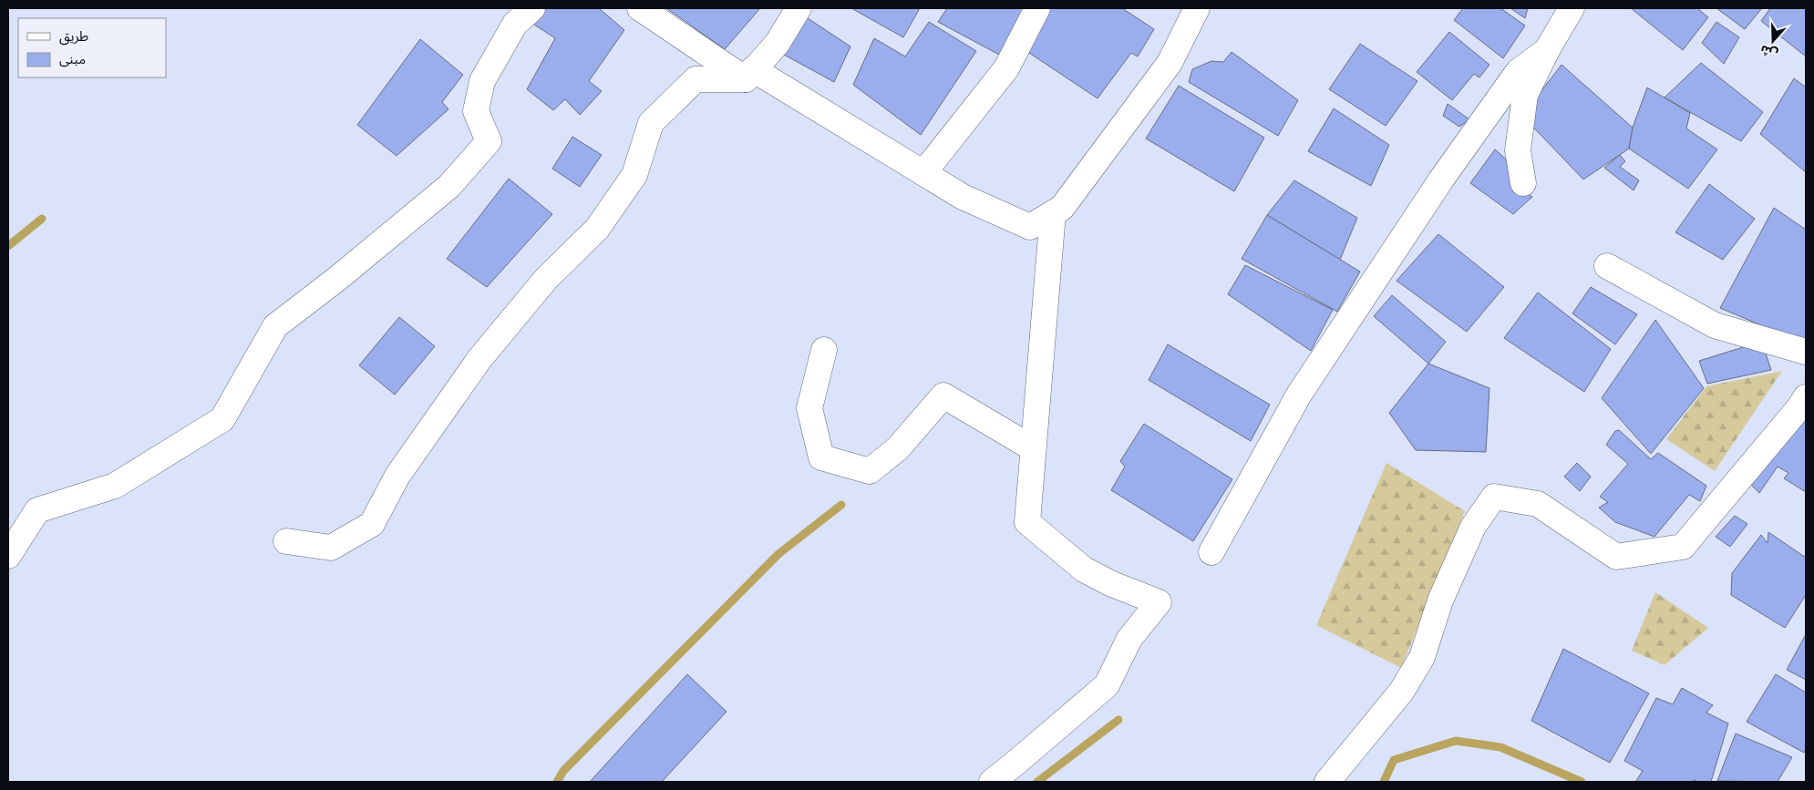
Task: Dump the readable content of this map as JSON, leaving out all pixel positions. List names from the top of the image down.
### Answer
{
  "legend": ["طريق", "مبنى"],
  "north": "bottom"
}
